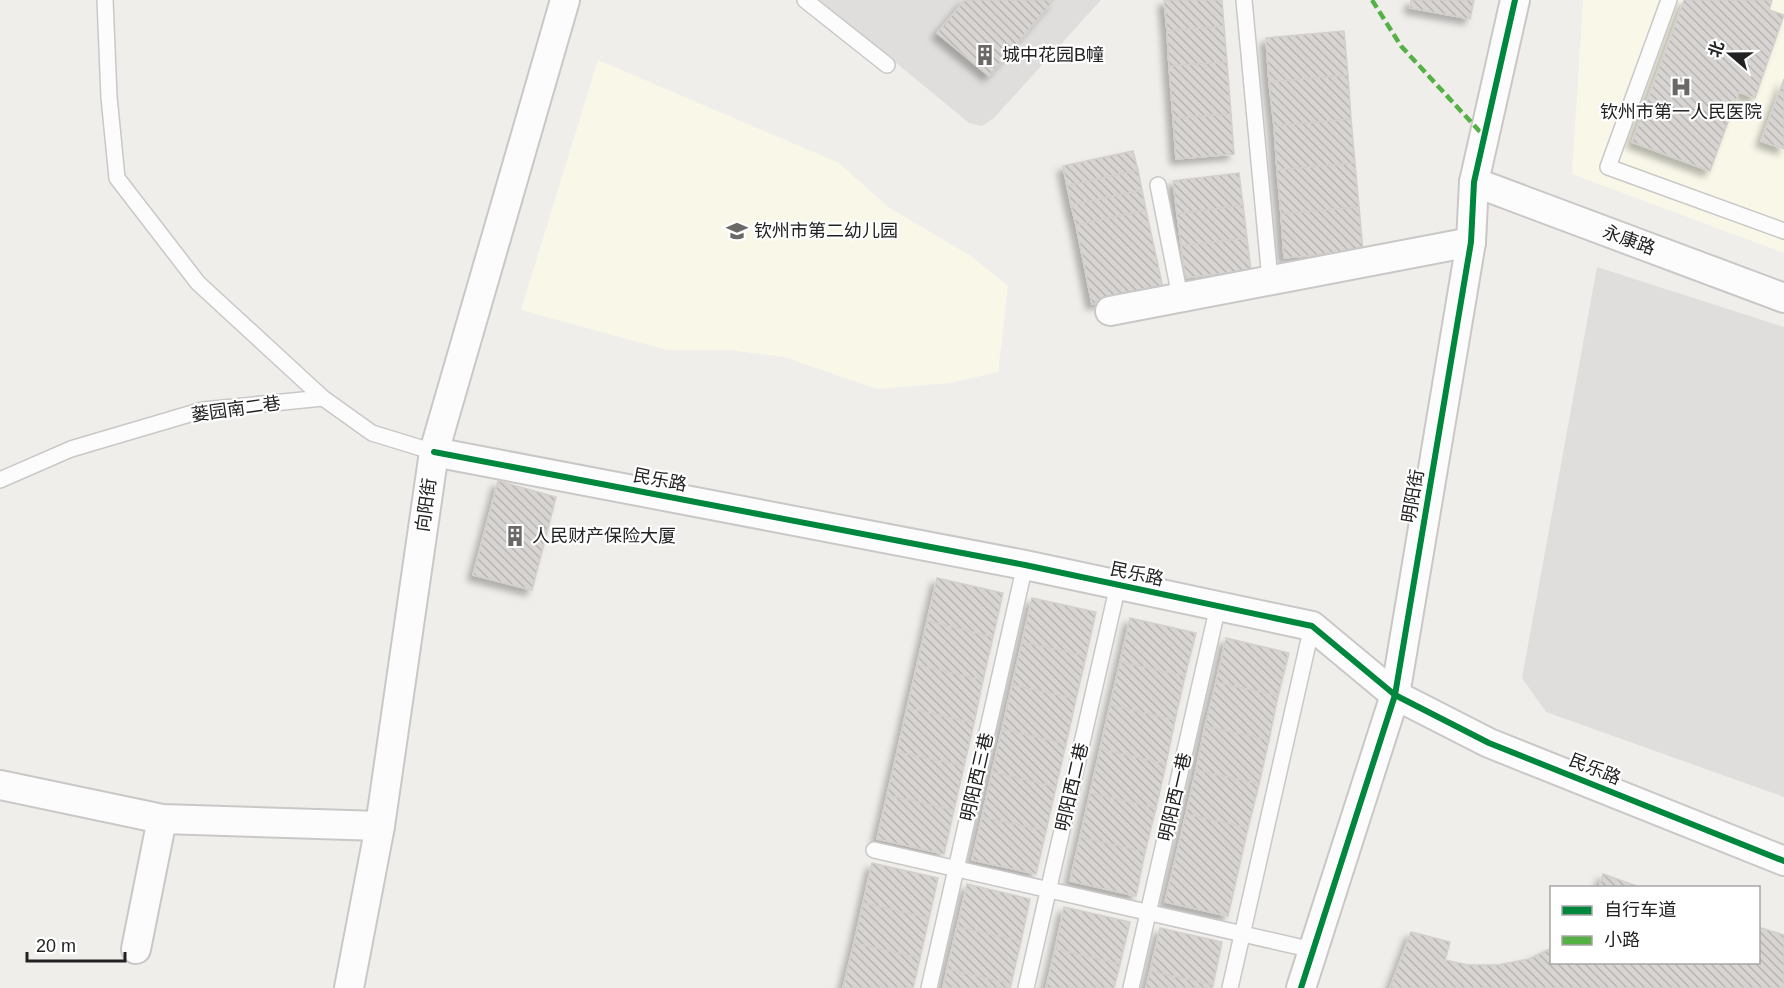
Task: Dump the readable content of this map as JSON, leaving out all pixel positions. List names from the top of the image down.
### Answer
{
  "streets": {
    "street": [
      "永康路",
      "民乐路",
      "明阳街",
      "向阳街"
    ],
    "lane": [
      "蒌园南二巷",
      "明阳西三巷",
      "明阳西二巷",
      "明阳西一巷"
    ]
  },
  "crossings": [
    ["永康路", "明阳街"],
    ["民乐路", "明阳街"],
    ["民乐路", "向阳街"],
    ["民乐路", "明阳西三巷"],
    ["民乐路", "明阳西二巷"],
    ["民乐路", "明阳西一巷"]
  ],
  "places": {
    "building": ["城中花园B幢", "人民财产保险大厦"],
    "hospital": ["钦州市第一人民医院"],
    "school or university": ["钦州市第二幼儿园"]
  },
  "legend": ["自行车道", "小路"],
  "scale_bar": "20 m",
  "north": "left"
}
